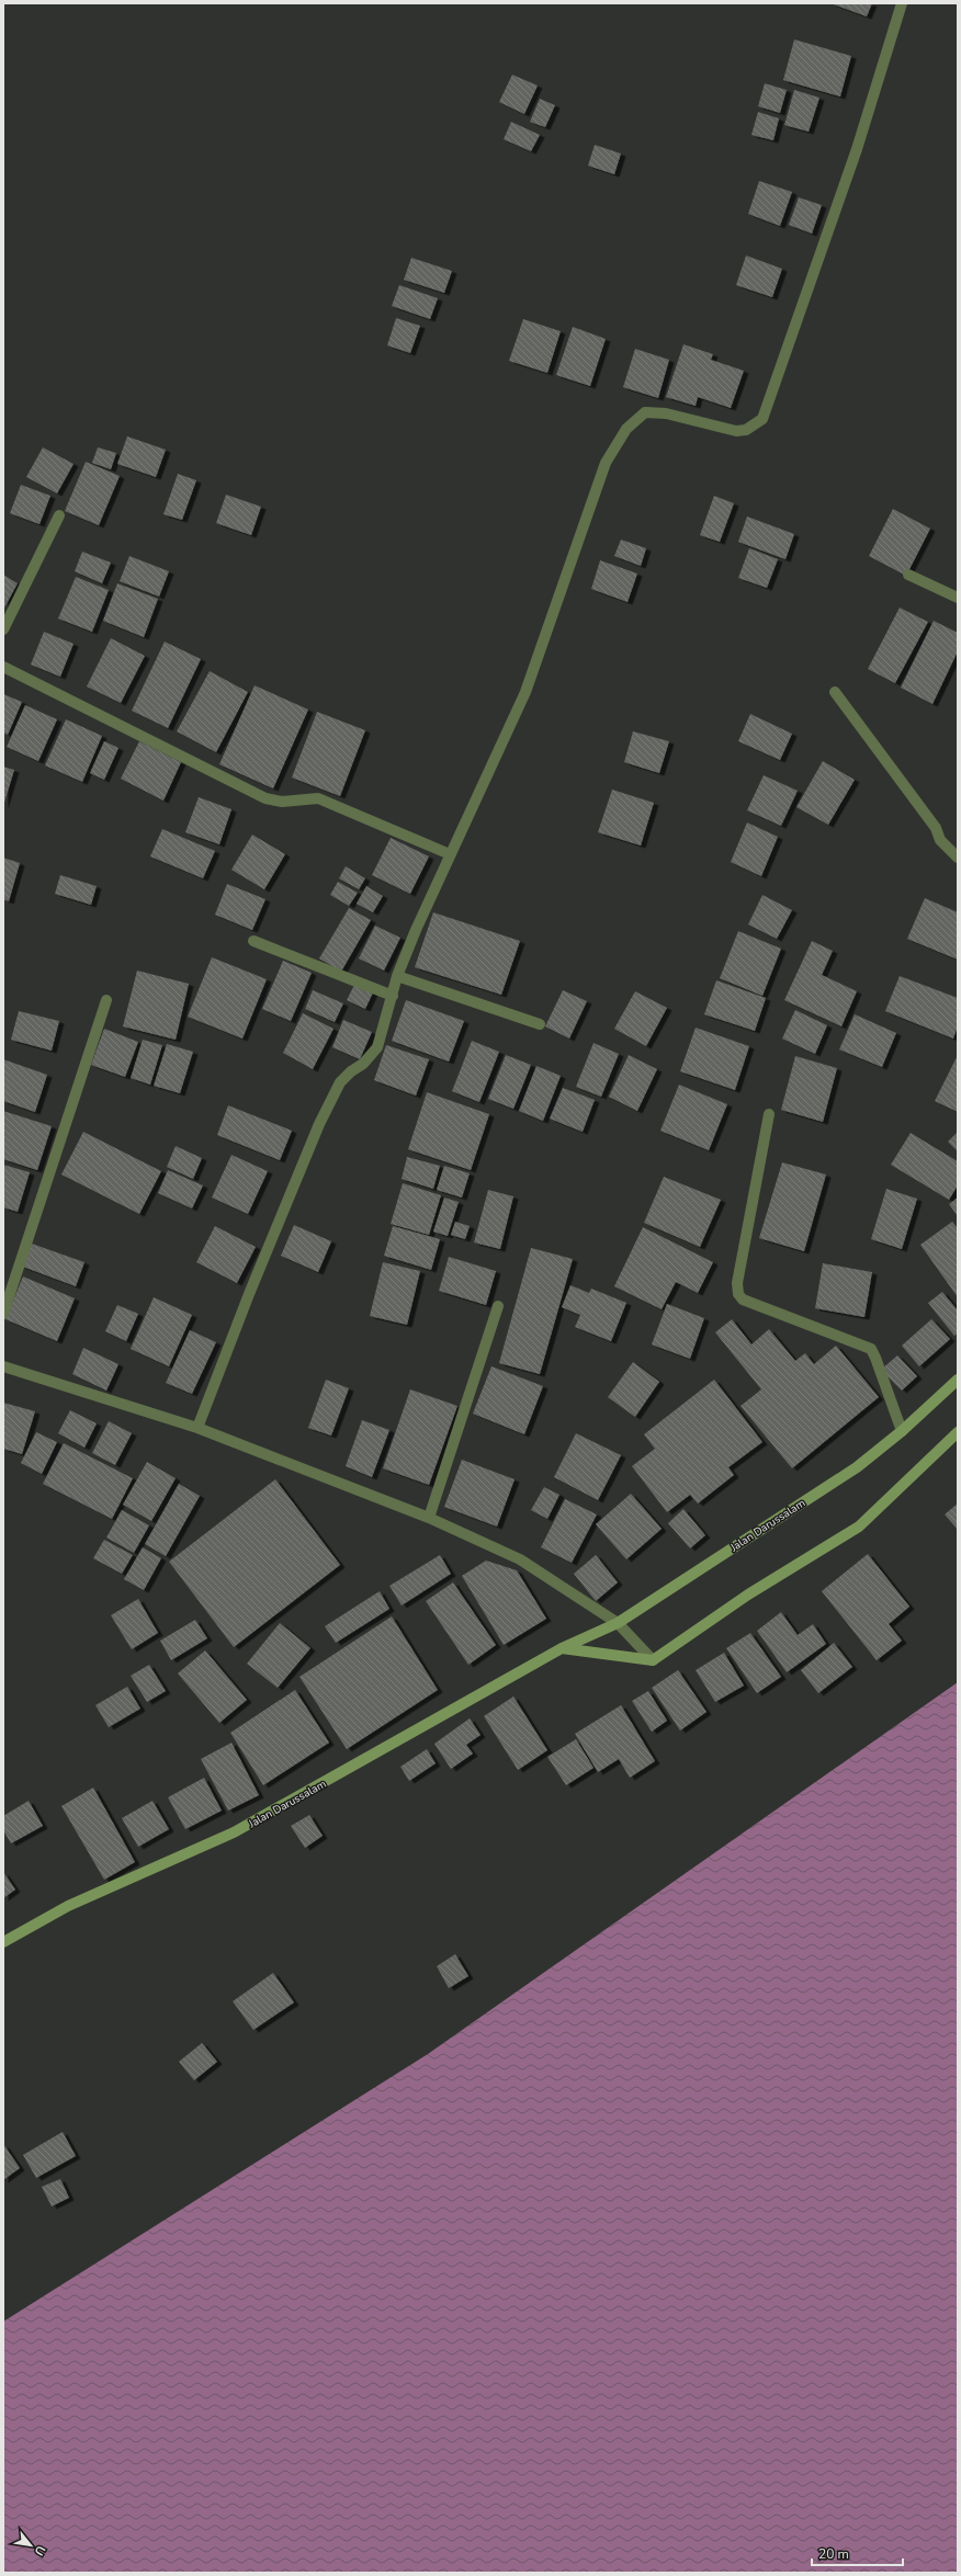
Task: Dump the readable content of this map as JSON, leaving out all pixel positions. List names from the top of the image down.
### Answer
{
  "streets": {
    "street": ["Jalan Darussalam"]
  },
  "scale_bar": "20 m",
  "north": "bottom right"
}
